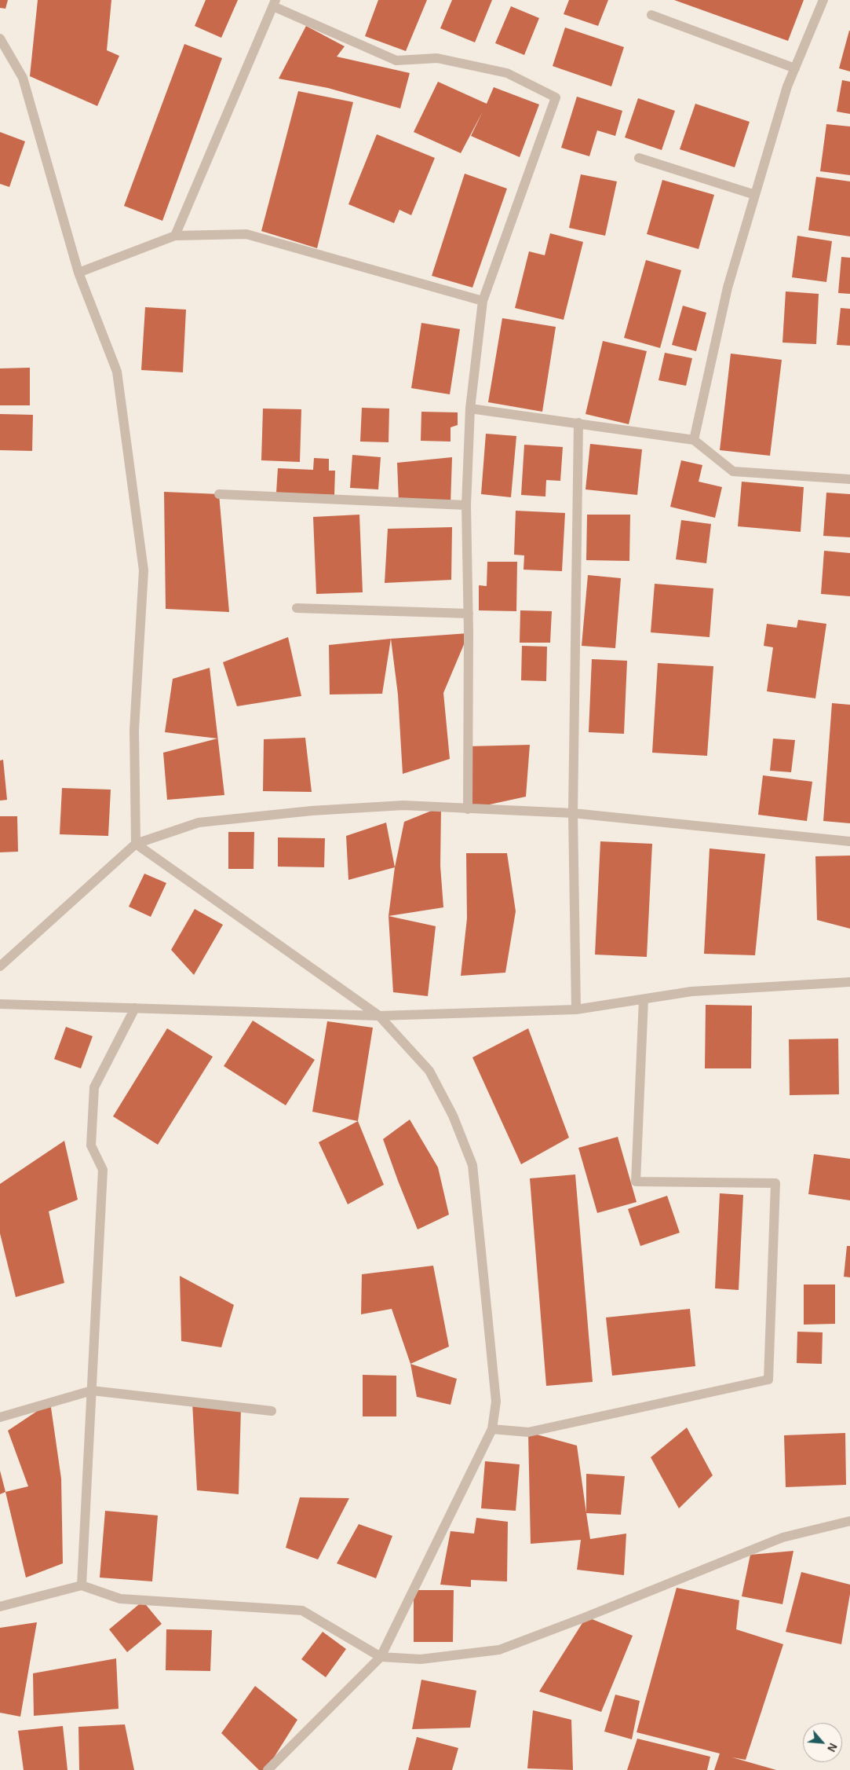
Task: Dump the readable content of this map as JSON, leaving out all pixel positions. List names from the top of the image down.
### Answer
{
  "north": "bottom right"
}
